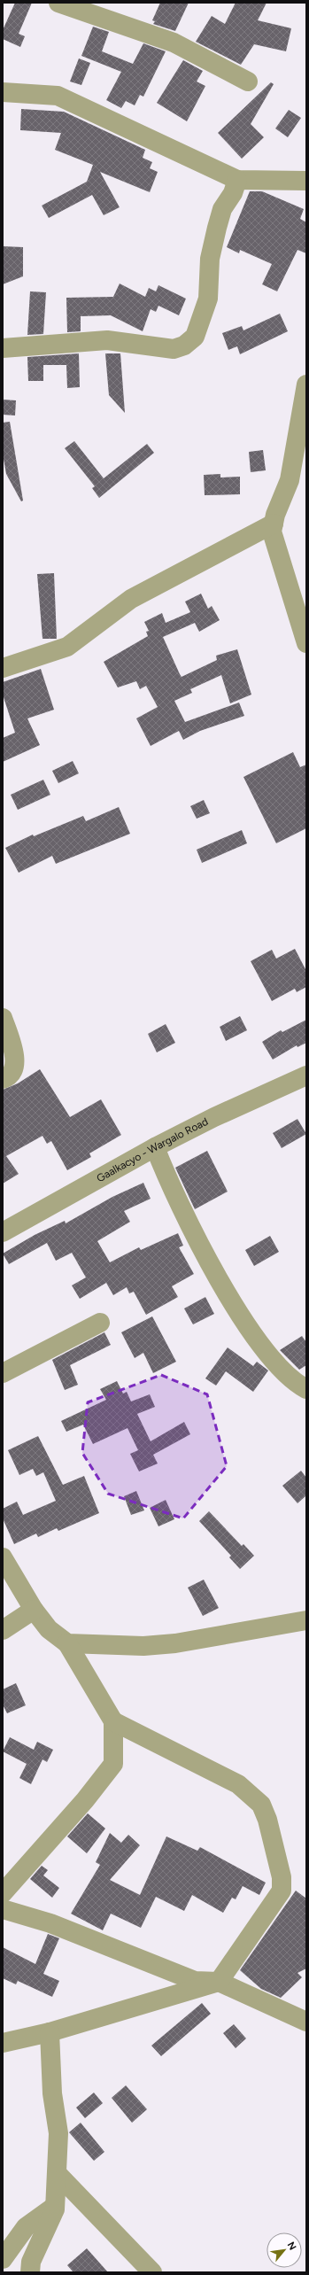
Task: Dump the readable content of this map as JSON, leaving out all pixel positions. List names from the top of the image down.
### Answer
{
  "streets": {
    "street": ["Gaalkacyo - Wargalo Road"]
  },
  "north": "top right"
}
